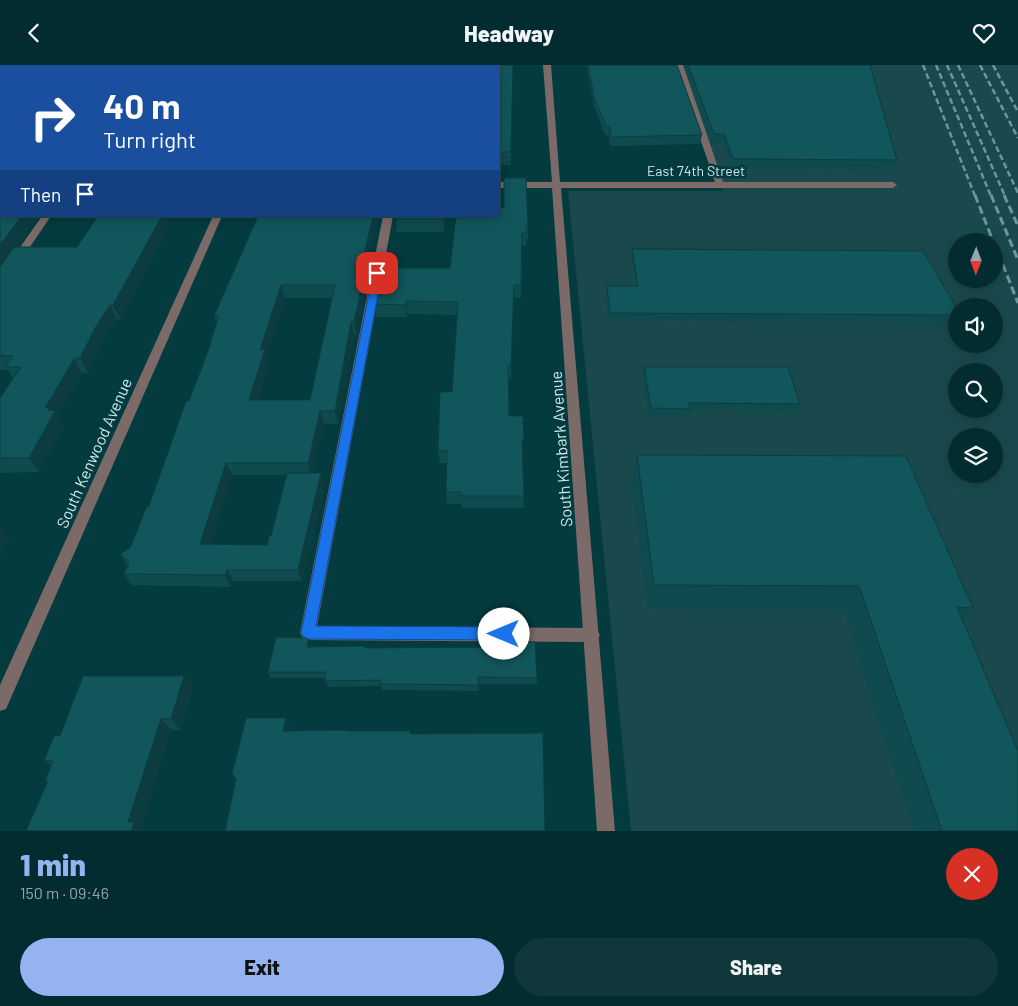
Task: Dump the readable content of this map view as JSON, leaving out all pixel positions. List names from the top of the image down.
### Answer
{
  "streets": {
    "street": ["East 74th Street", "South Kimbark Avenue", "South Kenwood Avenue"]
  },
  "crossings": [
    ["East 74th Street", "South Kimbark Avenue"]
  ],
  "north": "bottom",
  "page": {
    "header": "Headway",
    "turn": ["40 m", "Turn right"],
    "then": "Then",
    "heading": ["1 min", "150 m · 09:46"],
    "buttons": ["Exit", "Share"]
  }
}
